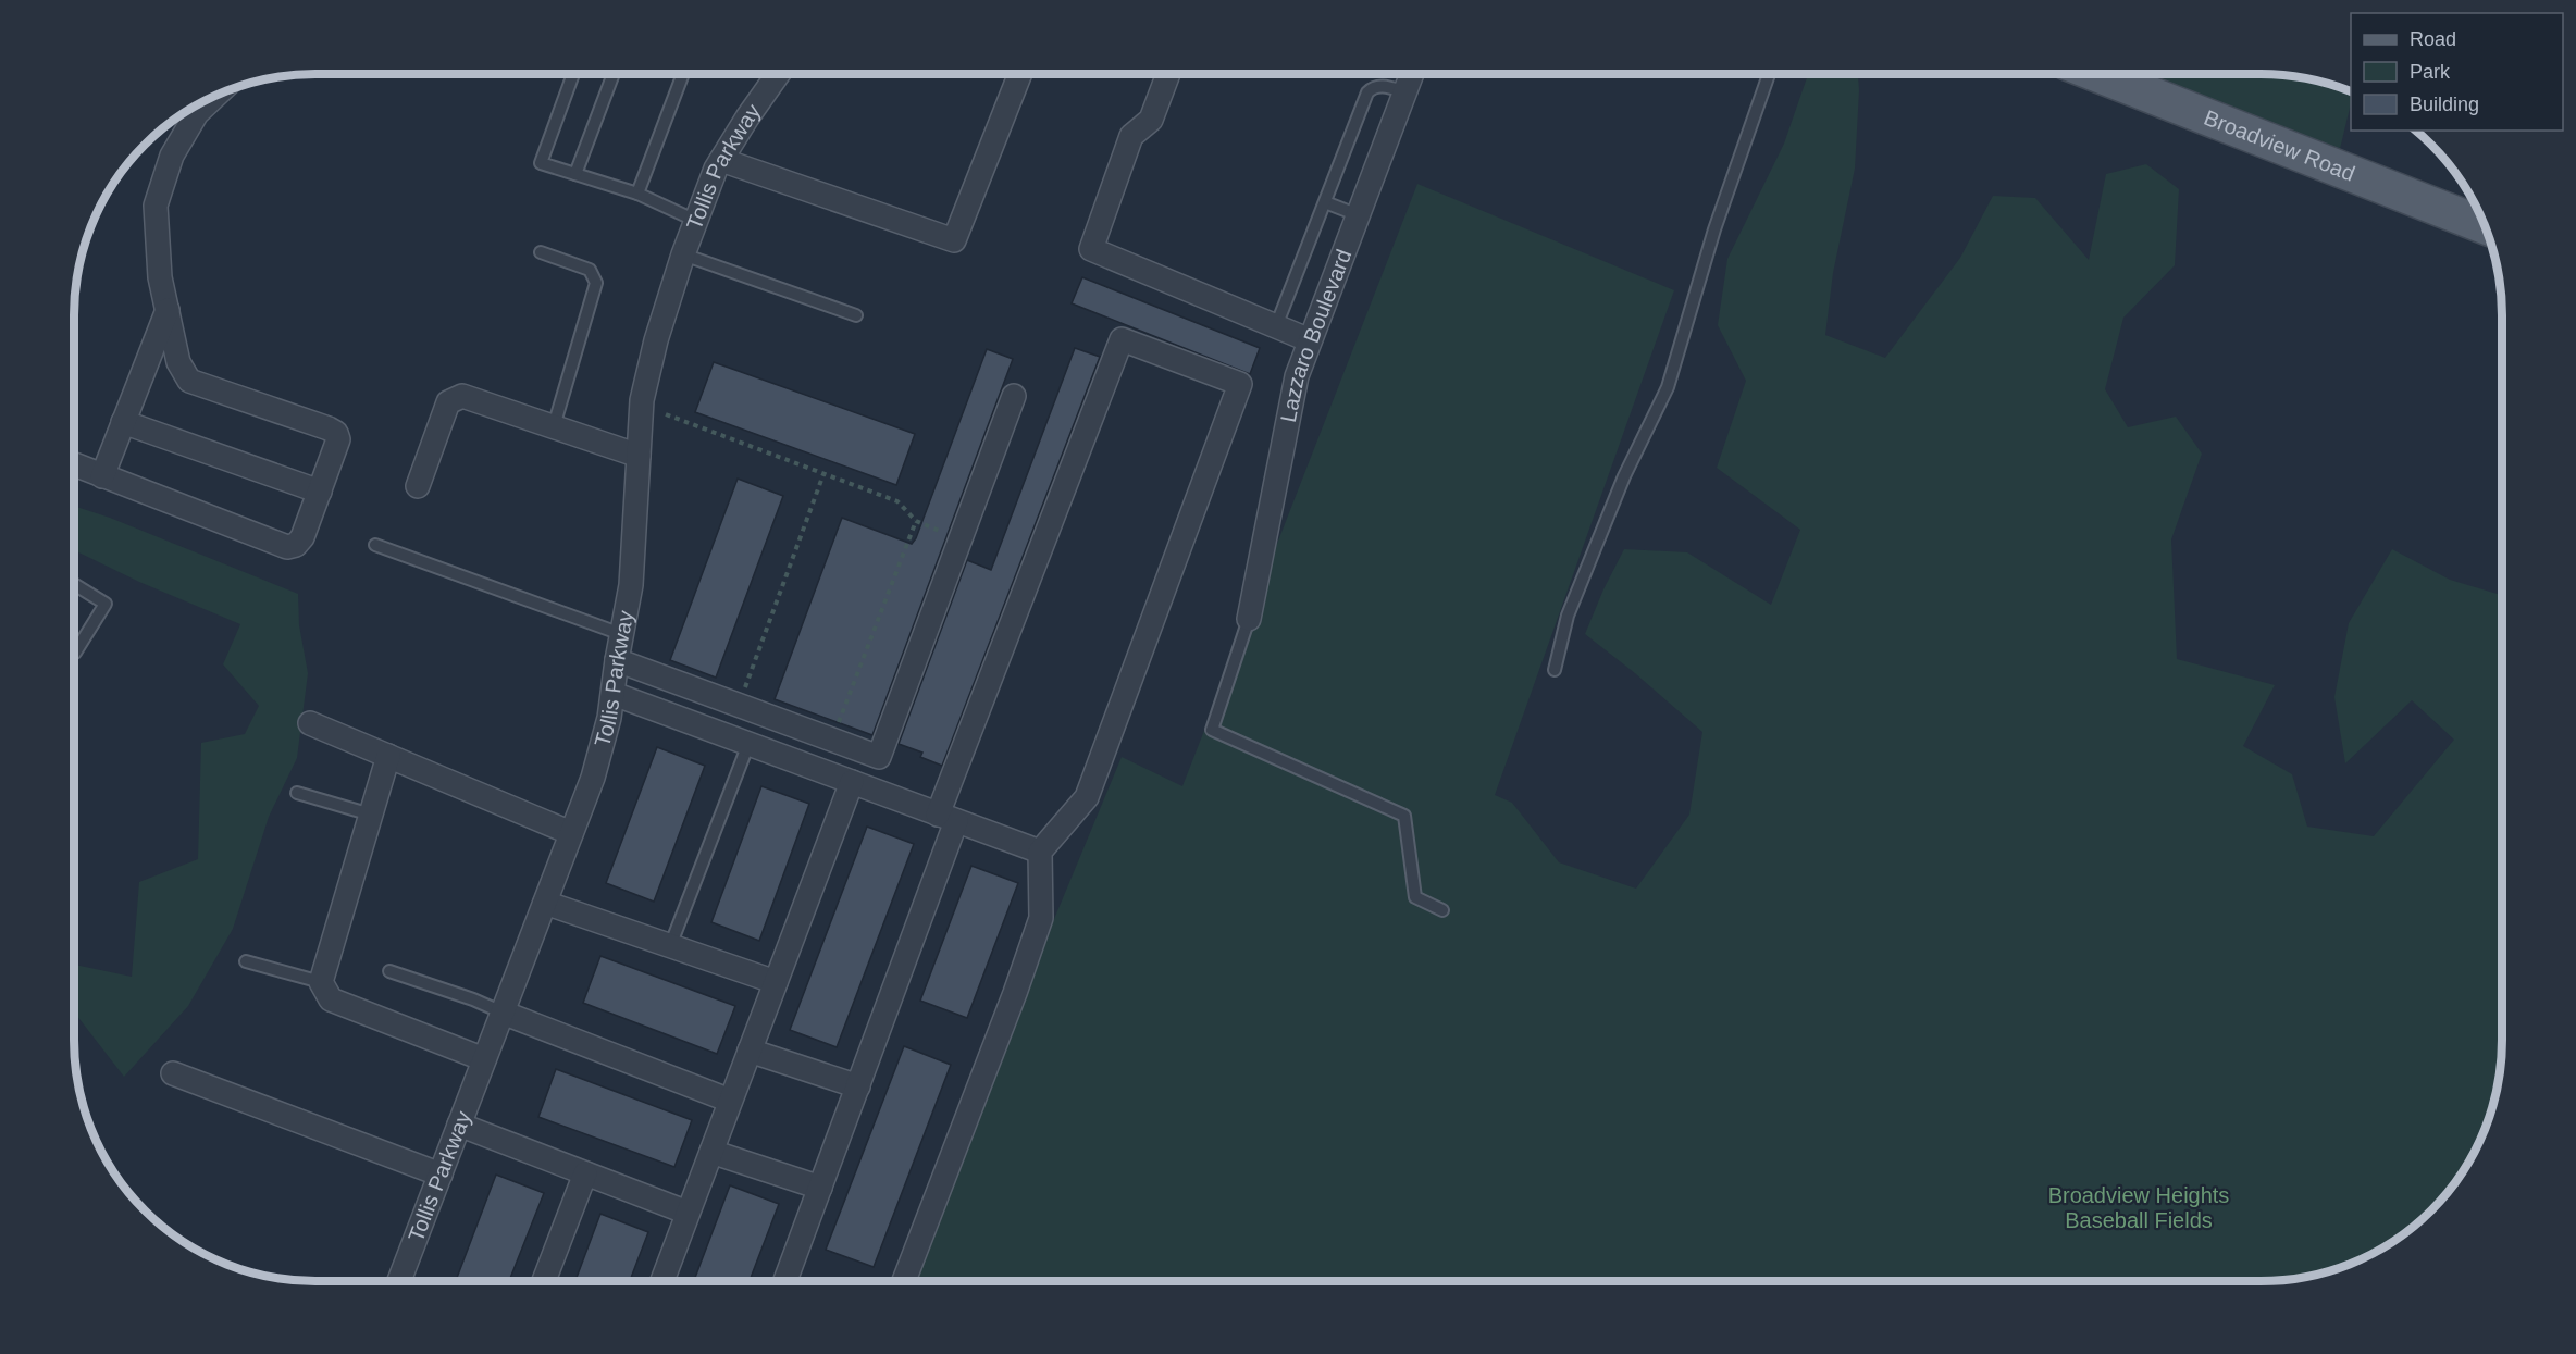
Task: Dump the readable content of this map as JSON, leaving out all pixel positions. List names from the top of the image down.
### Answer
{
  "streets": {
    "main road": ["Broadview Road"],
    "street": ["Tollis Parkway", "Lazzaro Boulevard"]
  },
  "parks": ["Broadview Heights Baseball Fields"],
  "legend": ["Road", "Park", "Building"]
}
